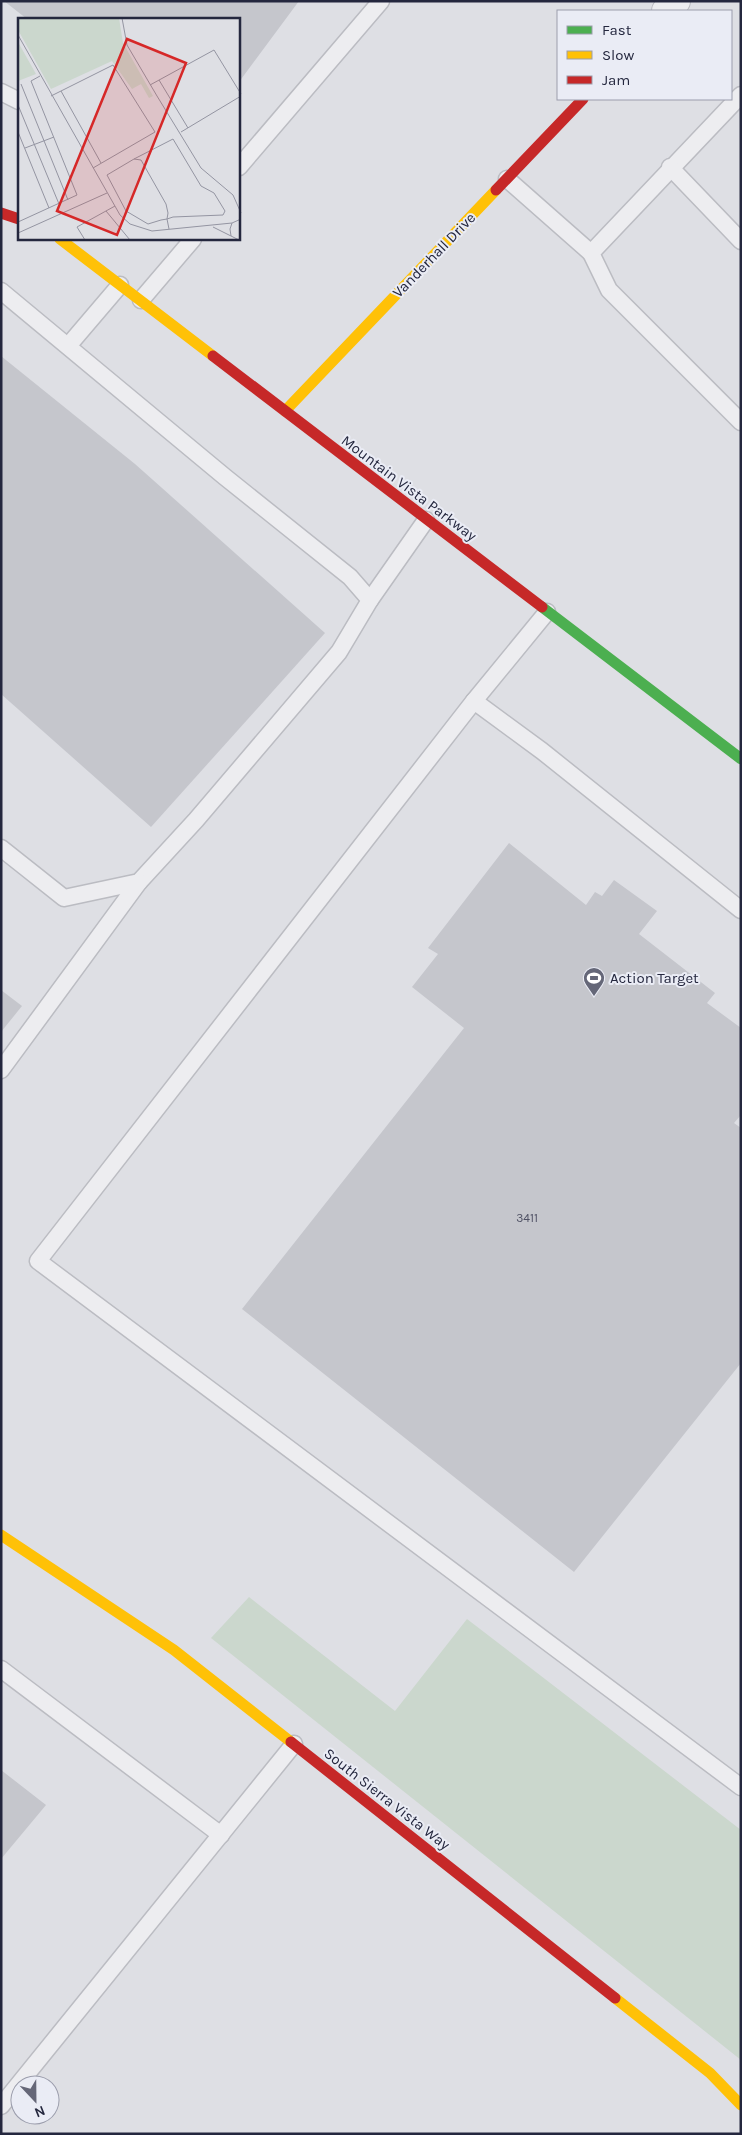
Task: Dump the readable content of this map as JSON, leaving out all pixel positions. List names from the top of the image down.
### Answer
{
  "streets": {
    "street": ["Vanderhall Drive", "Mountain Vista Parkway", "South Sierra Vista Way"]
  },
  "crossings": [
    ["Vanderhall Drive", "Mountain Vista Parkway"]
  ],
  "places": {
    "sports": ["Action Target"]
  },
  "house_numbers": ["3411"],
  "legend": ["Fast", "Slow", "Jam"],
  "north": "bottom"
}
